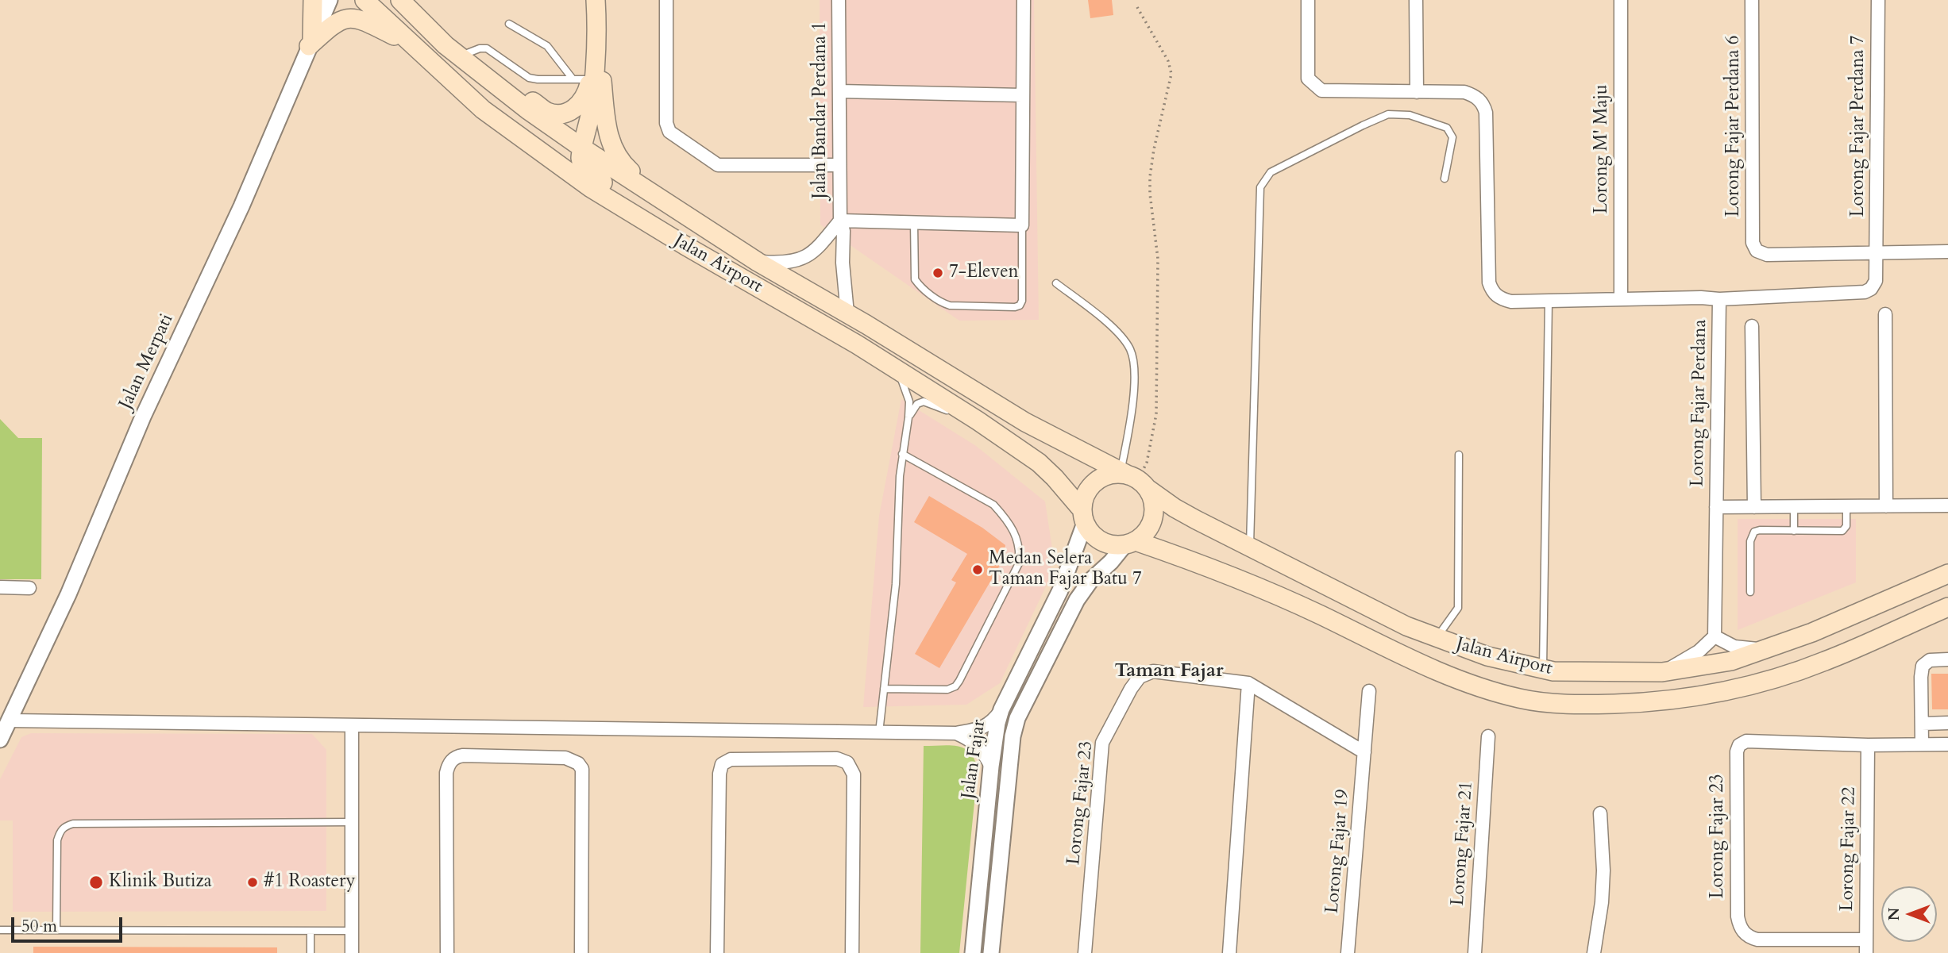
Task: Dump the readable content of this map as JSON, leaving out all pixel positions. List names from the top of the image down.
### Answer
{
  "streets": {
    "main road": ["Jalan Airport"],
    "street": [
      "Jalan Bandar Perdana 1",
      "Lorong Fajar Perdana 6",
      "Lorong Fajar Perdana 7",
      "Lorong M' Maju",
      "Jalan Merpati",
      "Lorong Fajar Perdana",
      "Jalan Fajar",
      "Lorong Fajar 23",
      "Lorong Fajar 21",
      "Lorong Fajar 22",
      "Lorong Fajar 19"
    ]
  },
  "crossings": [
    ["Jalan Bandar Perdana 1", "Jalan Airport"],
    ["Lorong Fajar Perdana 6", "Lorong Fajar Perdana 7"],
    ["Lorong Fajar Perdana 7", "Lorong Fajar Perdana"],
    ["Jalan Airport", "Jalan Fajar"],
    ["Lorong Fajar 23", "Lorong Fajar 22"]
  ],
  "districts": ["Taman Fajar"],
  "places": [
    "7-Eleven",
    "Medan Selera Taman Fajar Batu 7",
    "Klinik Butiza",
    "#1 Roastery"
  ],
  "scale_bar": "50 m",
  "north": "left"
}
